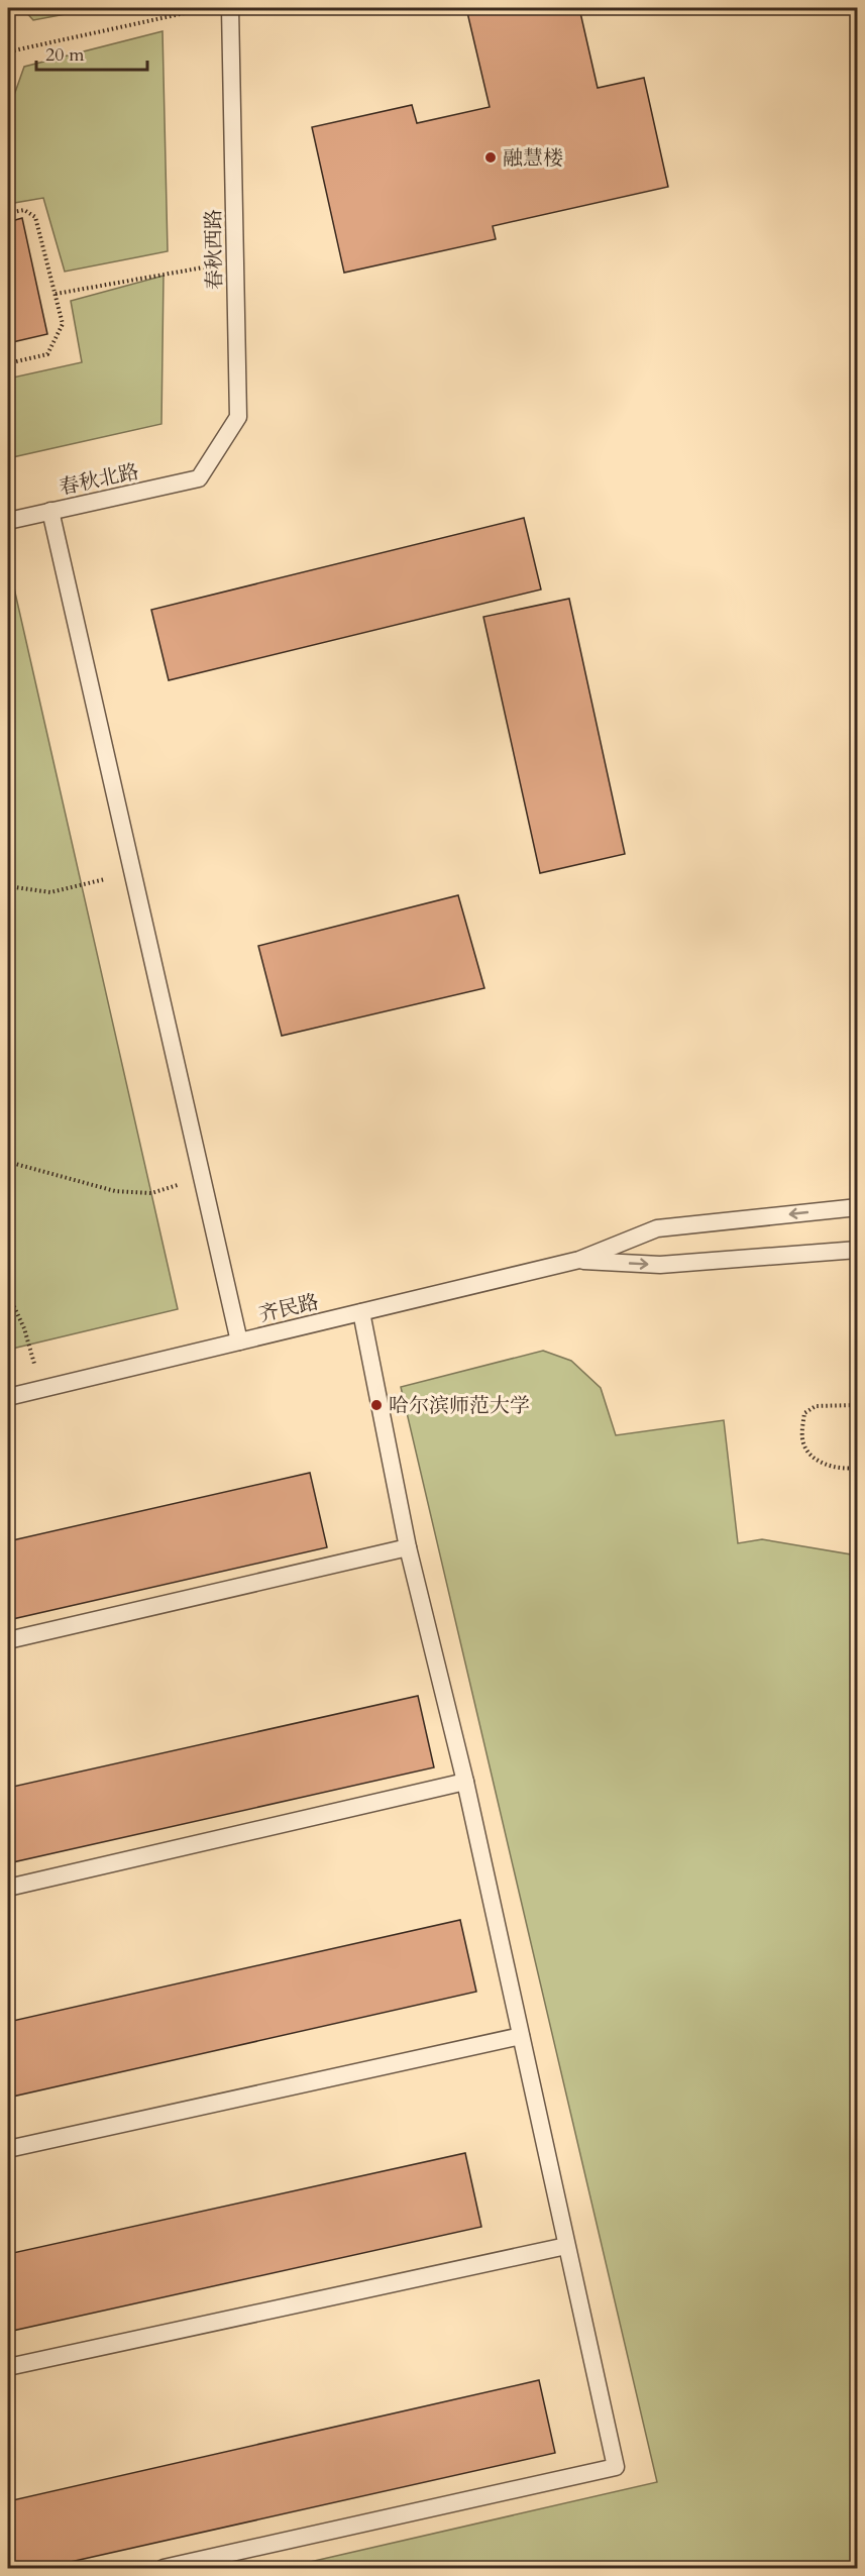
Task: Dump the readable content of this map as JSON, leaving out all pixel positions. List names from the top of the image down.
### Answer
{
  "streets": {
    "lane": ["春秋西路", "春秋北路", "齐民路"]
  },
  "crossings": [
    ["春秋西路", "春秋北路"]
  ],
  "places": ["融慧楼", "哈尔滨师范大学"],
  "scale_bar": "20 m"
}
